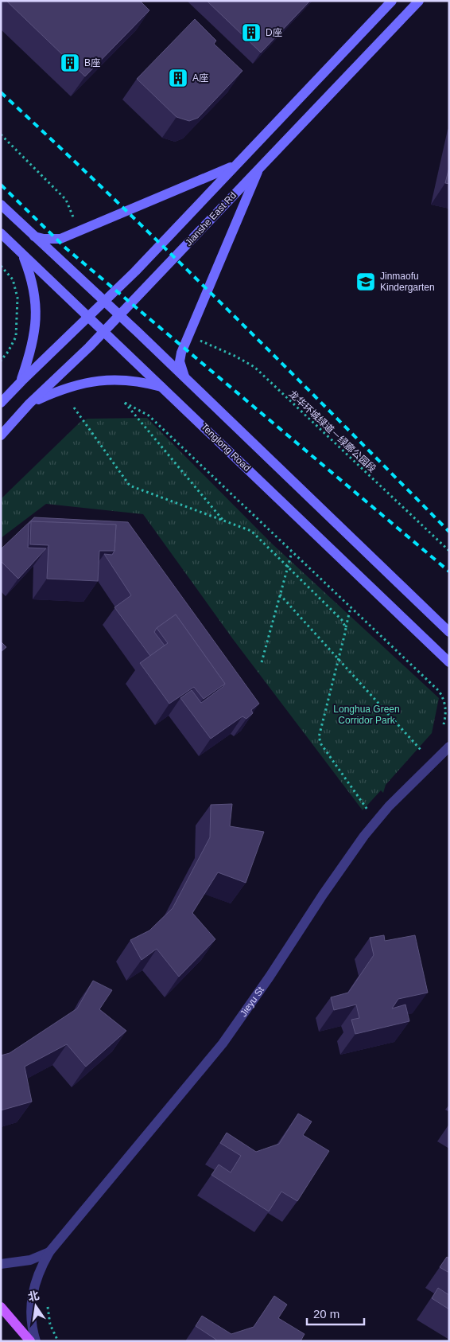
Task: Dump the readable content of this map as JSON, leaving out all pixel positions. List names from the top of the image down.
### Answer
{
  "streets": {
    "main road": ["Jianshe East Rd", "Tenglong Road"],
    "street": ["Jieyu St"],
    "path": ["龙华环城绿道－绿廊公园段"]
  },
  "crossings": [
    ["Jianshe East Rd", "Tenglong Road"]
  ],
  "parks": ["Longhua Green Corridor Park"],
  "places": {
    "building": ["D座", "B座", "A座"],
    "school or university": ["Jinmaofu Kindergarten"]
  },
  "scale_bar": "20 m",
  "north": "top"
}
